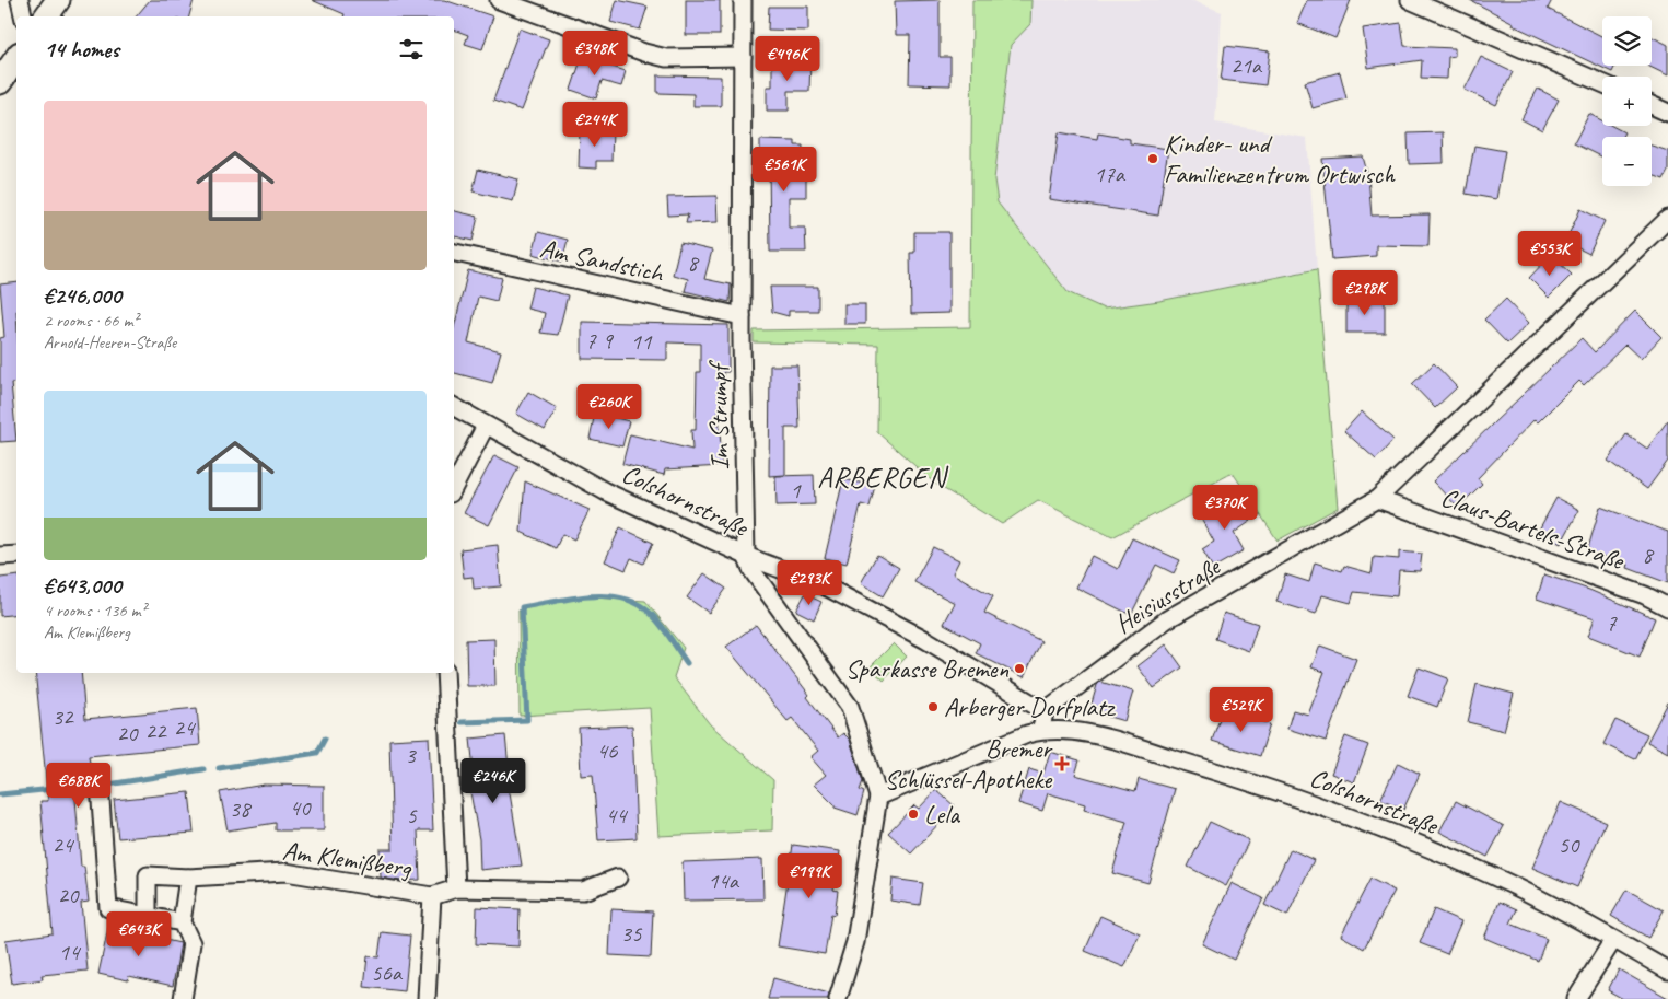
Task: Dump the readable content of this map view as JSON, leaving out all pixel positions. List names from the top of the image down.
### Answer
{
  "streets": {
    "street": [
      "Am Sandstich",
      "Im Strumpf",
      "Colshornstraße",
      "Claus-Bartels-Straße",
      "Heisiusstraße",
      "Am Klemißberg"
    ]
  },
  "crossings": [
    ["Am Sandstich", "Im Strumpf"],
    ["Im Strumpf", "Colshornstraße"],
    ["Colshornstraße", "Heisiusstraße"],
    ["Claus-Bartels-Straße", "Heisiusstraße"]
  ],
  "districts": ["ARBERGEN"],
  "places": {
    "other": [
      "Kinder- und Familienzentrum Ortwisch",
      "Sparkasse Bremen",
      "Arberger Dorfplatz",
      "Lela"
    ],
    "health": ["Bremer Schlüssel-Apotheke"]
  },
  "house_numbers": [
    "21a",
    "17a",
    "8",
    "7",
    "9",
    "11",
    "1",
    "8",
    "7",
    "32",
    "24",
    "22",
    "20",
    "46",
    "3",
    "40",
    "38",
    "5",
    "44",
    "24",
    "50",
    "14a",
    "20",
    "35",
    "14",
    "56a"
  ],
  "page": {
    "map_buttons": ["+", "−"],
    "heading": "14 homes",
    "price": [
      "€348K",
      "€496K",
      "€244K",
      "€561K",
      "€553K",
      "€298K",
      "€260K",
      "€370K",
      "€293K",
      "€529K",
      "€246K",
      "€688K",
      "€199K",
      "€643K"
    ],
    "list": [
      {
        "name": "€246,000",
        "note": "2 rooms · 66 m² · Arnold-Heeren-Straße"
      },
      {
        "name": "€643,000",
        "note": "4 rooms · 136 m² · Am Klemißberg"
      }
    ]
  }
}
